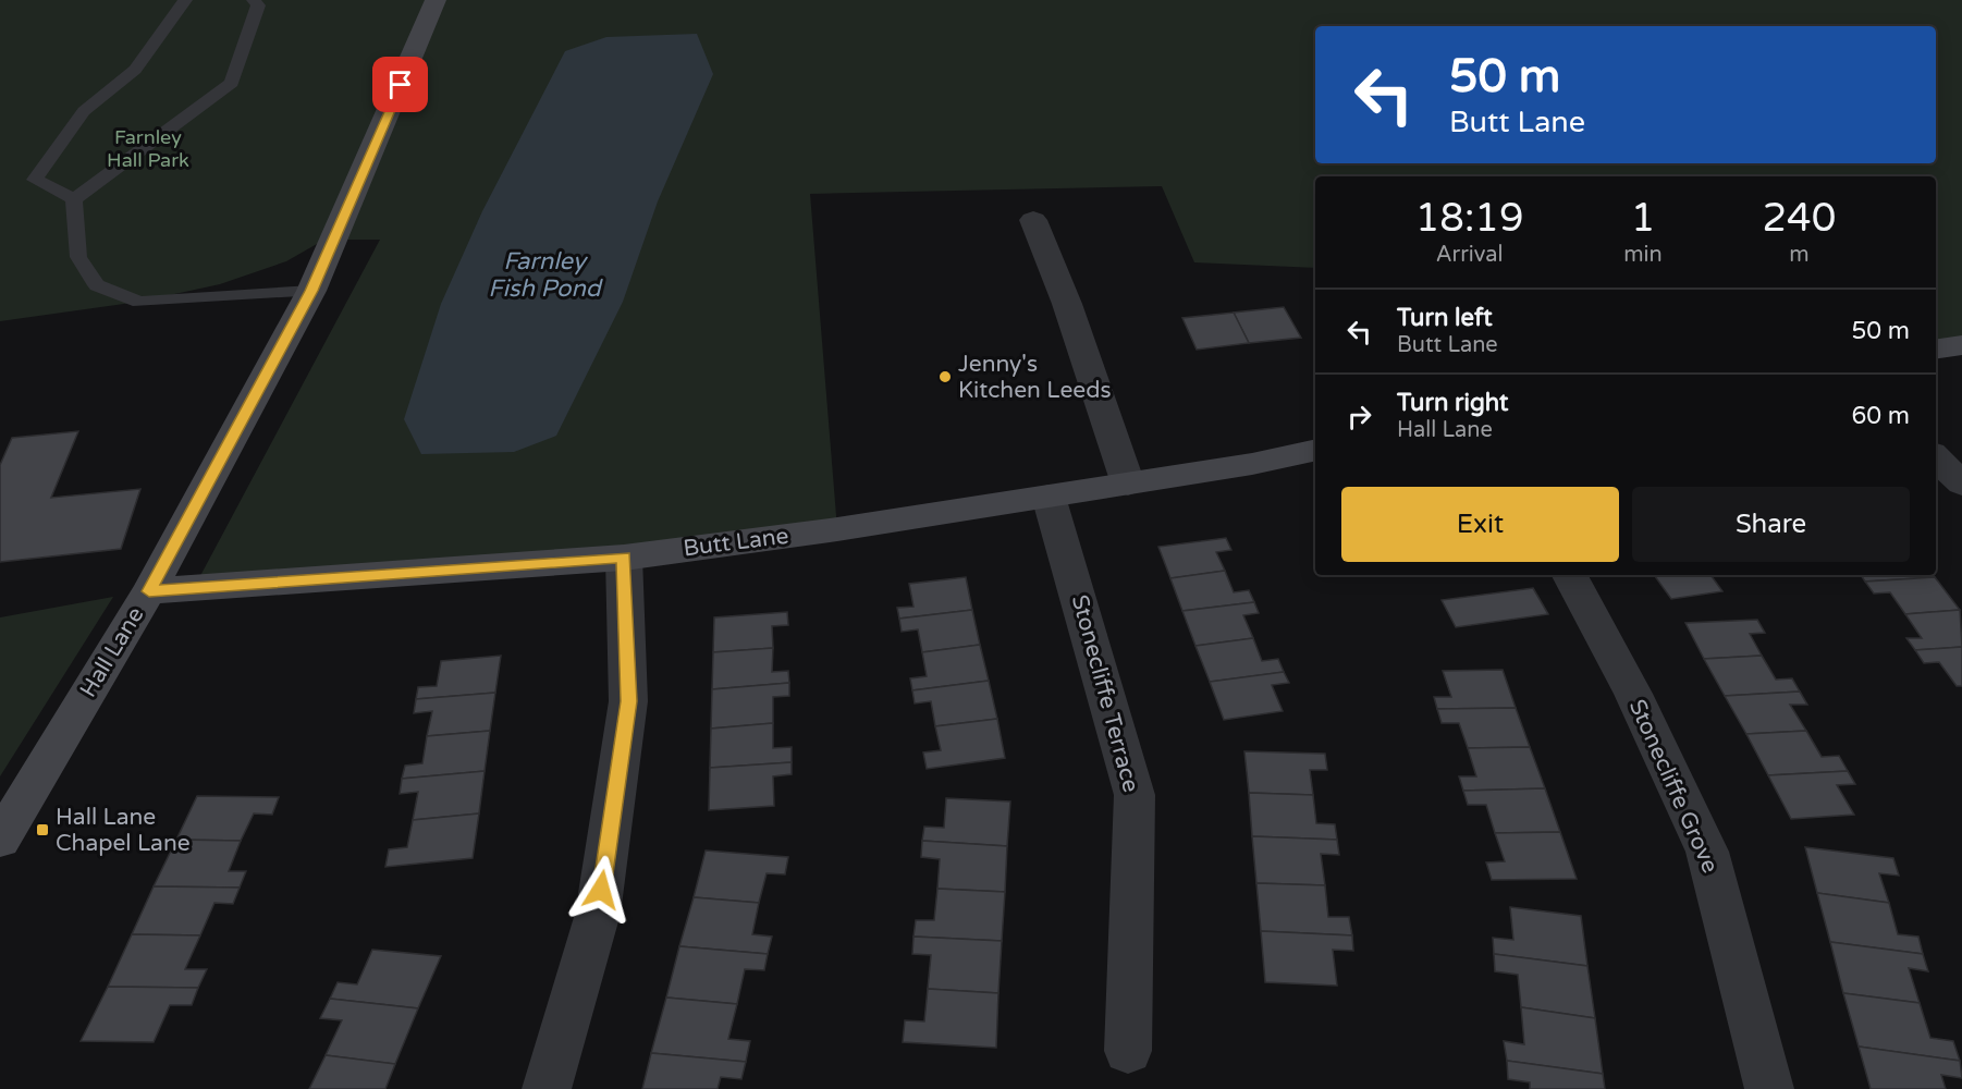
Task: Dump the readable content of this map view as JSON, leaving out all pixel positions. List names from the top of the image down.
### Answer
{
  "streets": {
    "street": [
      "Butt Lane",
      "Hall Lane",
      "Stonecliffe Terrace",
      "Stonecliffe Grove"
    ]
  },
  "crossings": [
    ["Butt Lane", "Hall Lane"],
    ["Butt Lane", "Stonecliffe Terrace"]
  ],
  "water": ["Farnley Fish Pond"],
  "parks": ["Farnley Hall Park"],
  "places": {
    "other": ["Jenny's Kitchen Leeds"],
    "transit": ["Hall Lane Chapel Lane"]
  },
  "page": {
    "turn": ["50 m", "Butt Lane"],
    "eta": [
      "18:19",
      "Arrival",
      "1",
      "min",
      "240",
      "m"
    ],
    "list": [
      {
        "name": "Turn left",
        "note": "Butt Lane",
        "value": "50 m"
      },
      {
        "name": "Turn right",
        "note": "Hall Lane",
        "value": "60 m"
      }
    ],
    "buttons": ["Exit", "Share"]
  }
}
